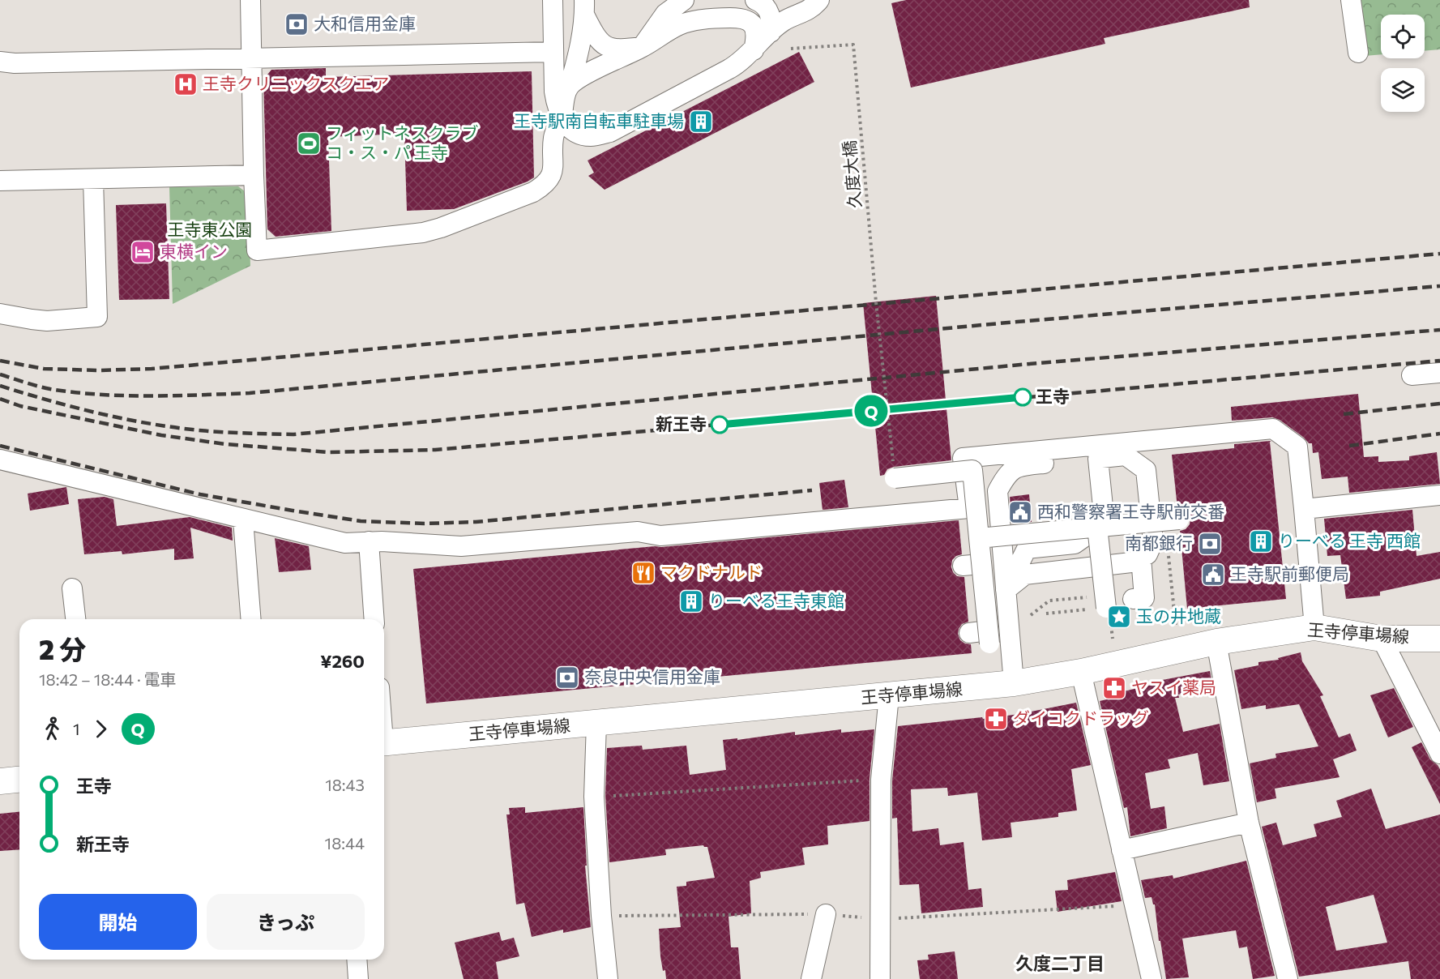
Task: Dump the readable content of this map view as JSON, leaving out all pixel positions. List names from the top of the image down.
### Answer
{
  "streets": {
    "main road": ["王寺停車場線"],
    "path": ["久度大橋"]
  },
  "districts": ["久度二丁目"],
  "parks": ["王寺東公園"],
  "places": {
    "bank": ["大和信用金庫", "南都銀行", "奈良中央信用金庫"],
    "hospital": ["王寺クリニックスクエア"],
    "building": ["王寺駅南自転車駐車場", "りーべる 王寺 西館", "りーべる王寺東館"],
    "sports": ["フィットネスクラブ コ・ス・パ 王寺"],
    "hotel": ["東横イン"],
    "other": ["王寺", "新王寺"],
    "public building": ["西和警察署王寺駅前交番", "王寺駅前郵便局"],
    "restaurant": ["マクドナルド"],
    "place": ["玉の井地蔵"],
    "pharmacy": ["ヤスイ薬局", "ダイコクドラッグ"]
  },
  "page": {
    "on_map": "Q",
    "heading": ["2 分", "18:42 – 18:44 · 電車", "¥260"],
    "legs": ["1", "Q"],
    "list": [
      {
        "name": "王寺",
        "value": "18:43"
      },
      {
        "name": "新王寺",
        "value": "18:44"
      }
    ],
    "buttons": ["開始", "きっぷ"]
  }
}
